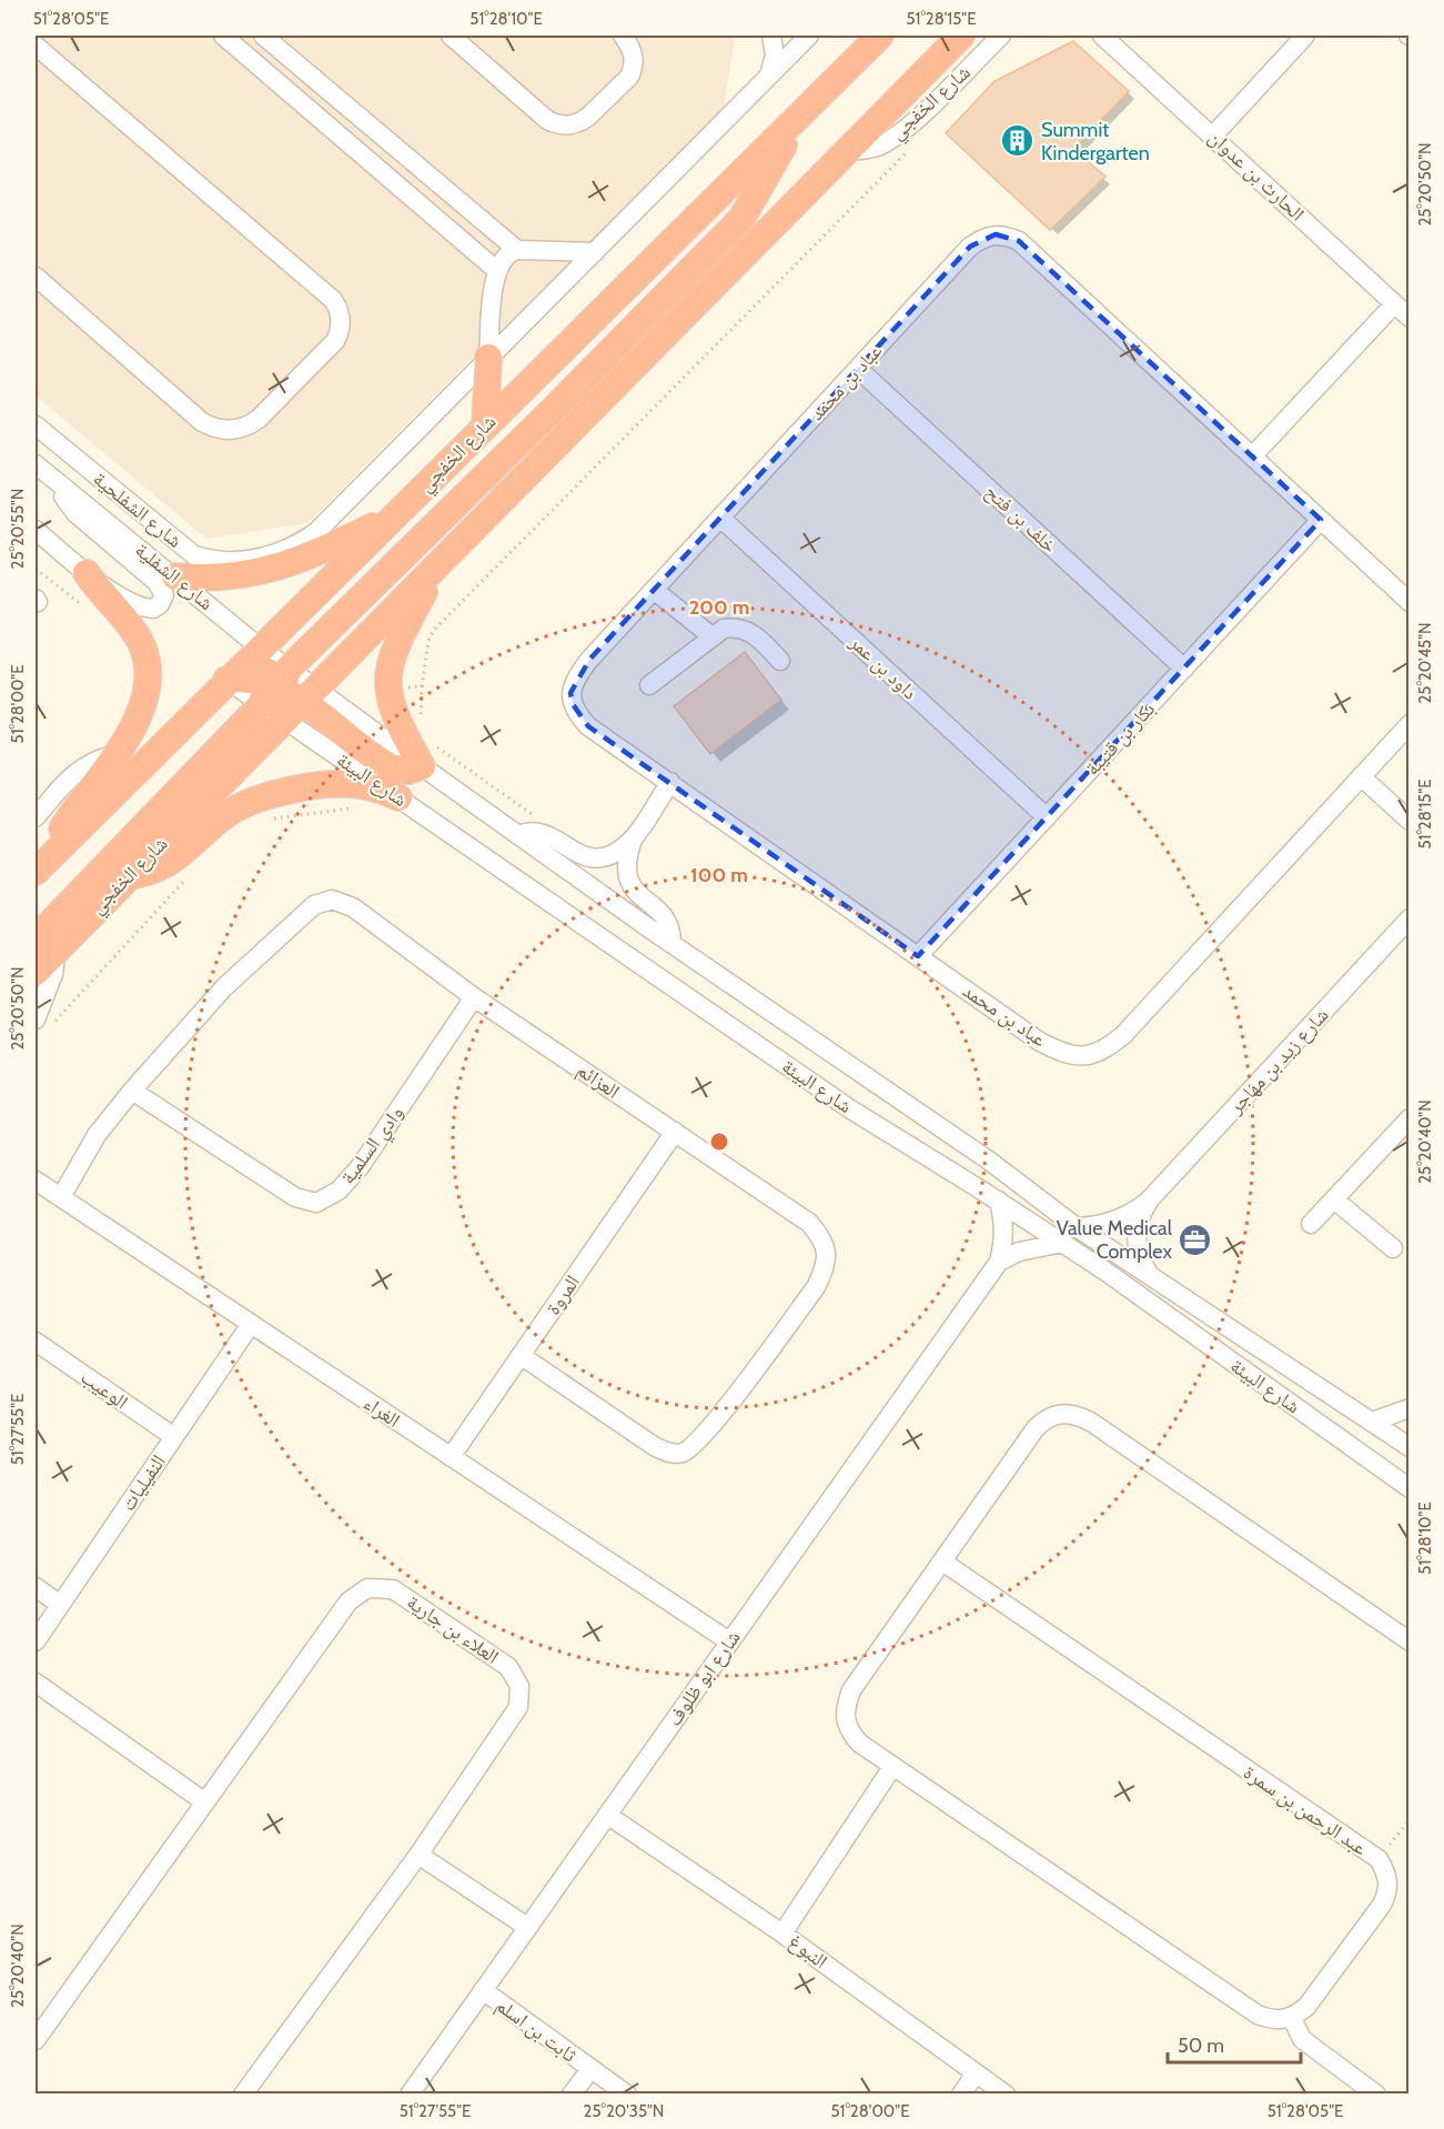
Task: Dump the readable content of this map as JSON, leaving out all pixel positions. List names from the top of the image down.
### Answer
{
  "streets": {
    "highway": ["شارع الخفجي"],
    "street": [
      "الحارث بن عدوان",
      "عباد بن محمد",
      "شارع الشفلحية",
      "خلف بن فتح",
      "شارع الشفلية",
      "داود بن عمر",
      "بكار بن قتيبة",
      "شارع البيئة",
      "شارع زيد بن مهاجر",
      "العزائم",
      "وادي السلمية",
      "المروة",
      "الوعيب",
      "الغراء",
      "النفيليات",
      "العلاء بن جارية",
      "شارع ابو ظلوف",
      "عبد الرحمن بن سمرة",
      "النبوغ",
      "ثابت بن اسلم"
    ]
  },
  "crossings": [
    ["شارع الخفجي", "شارع الشفلية"],
    ["شارع الخفجي", "شارع البيئة"],
    ["عباد بن محمد", "خلف بن فتح"],
    ["عباد بن محمد", "داود بن عمر"],
    ["عباد بن محمد", "بكار بن قتيبة"],
    ["خلف بن فتح", "بكار بن قتيبة"],
    ["داود بن عمر", "بكار بن قتيبة"],
    ["شارع البيئة", "شارع زيد بن مهاجر"],
    ["شارع البيئة", "شارع ابو ظلوف"],
    ["العزائم", "وادي السلمية"],
    ["العزائم", "المروة"],
    ["العزائم", "الغراء"],
    ["المروة", "الغراء"],
    ["الوعيب", "النفيليات"],
    ["الغراء", "النفيليات"],
    ["الغراء", "شارع ابو ظلوف"],
    ["شارع ابو ظلوف", "النبوغ"],
    ["شارع ابو ظلوف", "ثابت بن اسلم"]
  ],
  "places": {
    "building": ["Summit Kindergarten"],
    "office": ["Value Medical Complex"]
  },
  "scale_bar": "50 m",
  "coordinates": [
    "51°28'05\"E",
    "51°28'10\"E",
    "51°28'15\"E",
    "25°20'50\"N",
    "25°20'55\"N",
    "25°20'45\"N",
    "51°28'00\"E",
    "25°20'40\"N",
    "51°27'55\"E",
    "25°20'35\"N"
  ],
  "rings": ["200 m", "100 m"]
}
